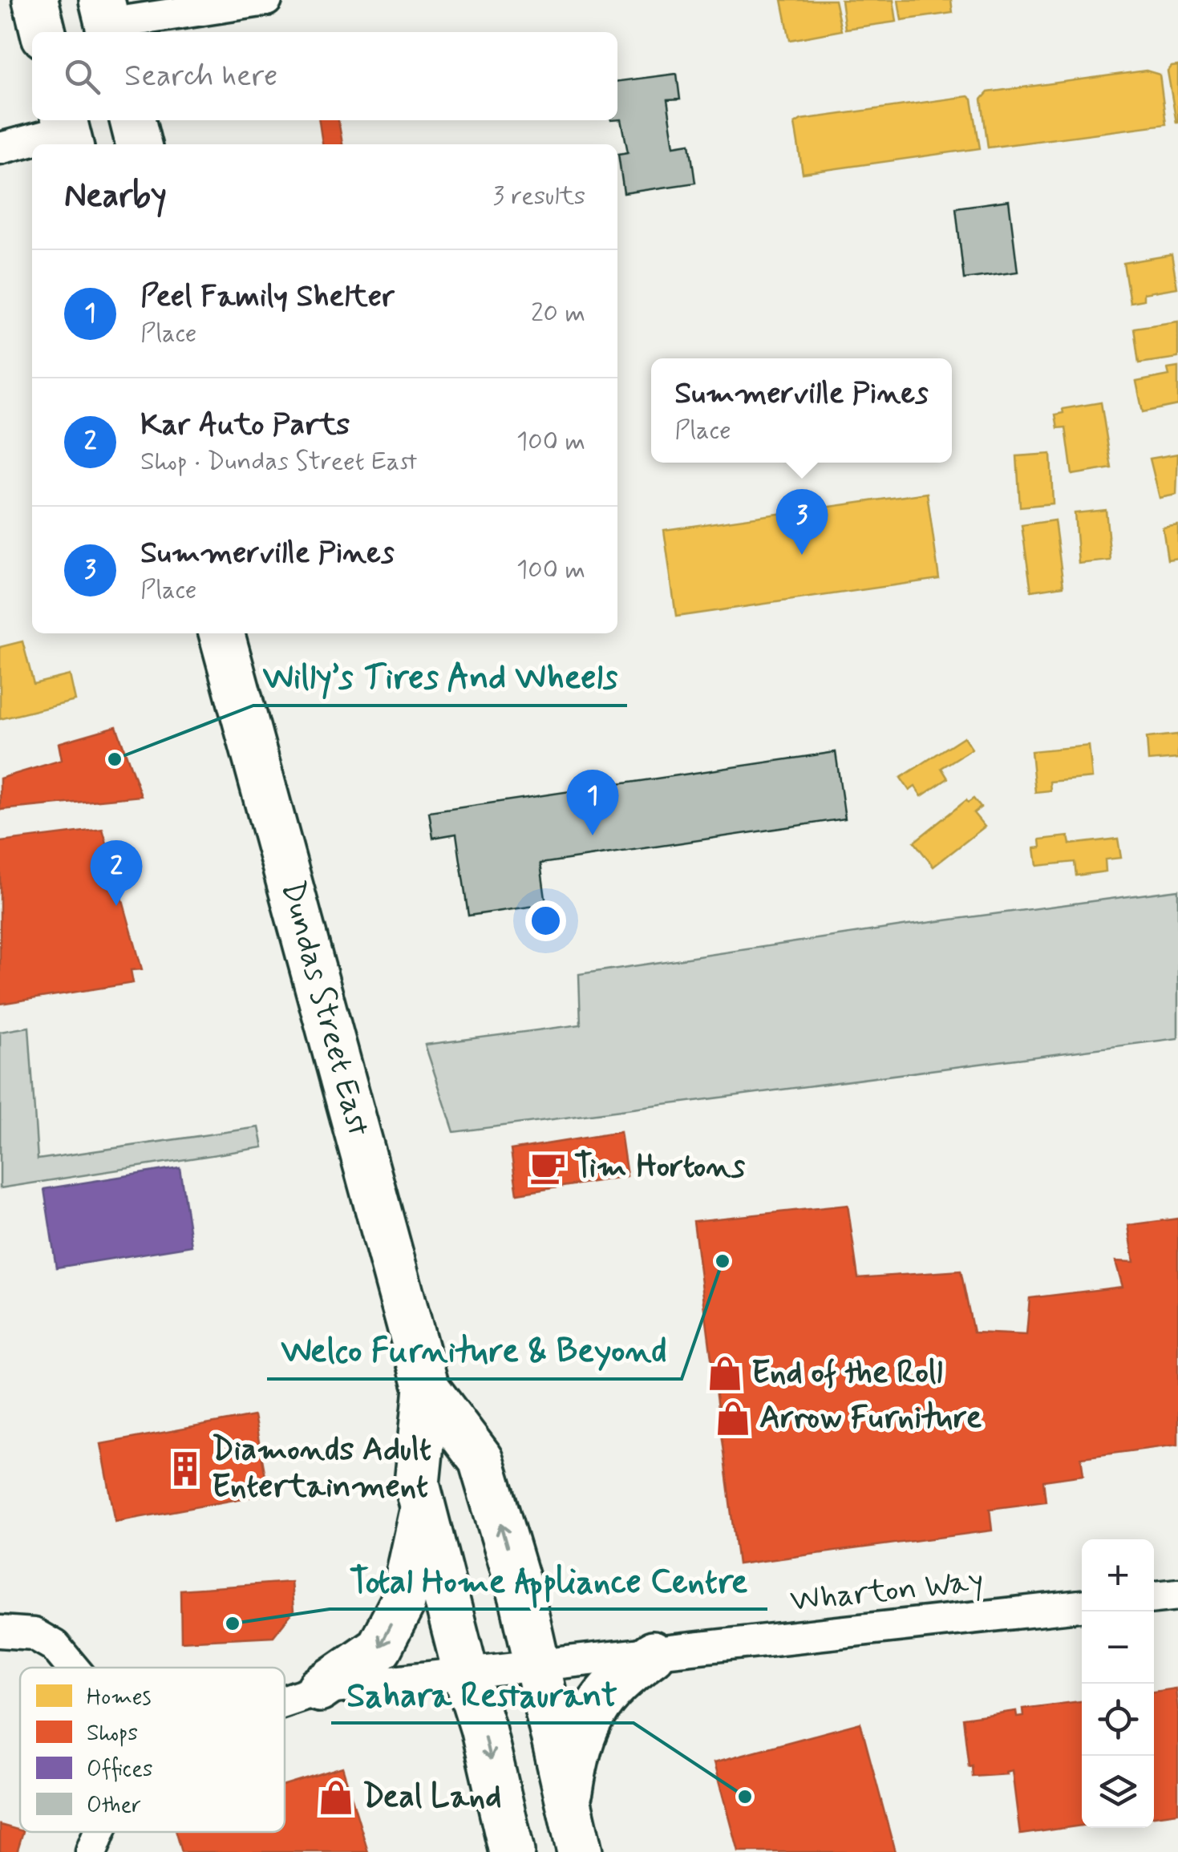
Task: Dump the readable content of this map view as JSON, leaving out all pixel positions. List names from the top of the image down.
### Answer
{
  "streets": {
    "main road": ["Dundas Street East"],
    "street": ["Wharton Way"]
  },
  "crossings": [
    ["Dundas Street East", "Wharton Way"]
  ],
  "places": {
    "other": [
      "Willy’s Tires And Wheels",
      "Welco Furniture & Beyond",
      "Total Home Appliance Centre",
      "Sahara Restaurant"
    ],
    "cafe": ["Tim Hortons"],
    "shop": ["End of the Roll", "Arrow Furniture", "Deal Land"],
    "building": ["Diamonds Adult Entertainment"]
  },
  "legend": [
    "Homes",
    "Shops",
    "Offices",
    "Other"
  ],
  "page": {
    "search": "Search here",
    "heading": ["Nearby", "3 results"],
    "list": [
      {
        "mark": "1",
        "name": "Peel Family Shelter",
        "note": "Place",
        "value": "20 m"
      },
      {
        "mark": "2",
        "name": "Kar Auto Parts",
        "note": "Shop · Dundas Street East",
        "value": "100 m"
      },
      {
        "mark": "3",
        "name": "Summerville Pines",
        "note": "Place",
        "value": "100 m"
      }
    ],
    "popup": ["Summerville Pines", "Place"],
    "pins": ["3", "1", "2"],
    "map_buttons": ["+", "−"]
  }
}
